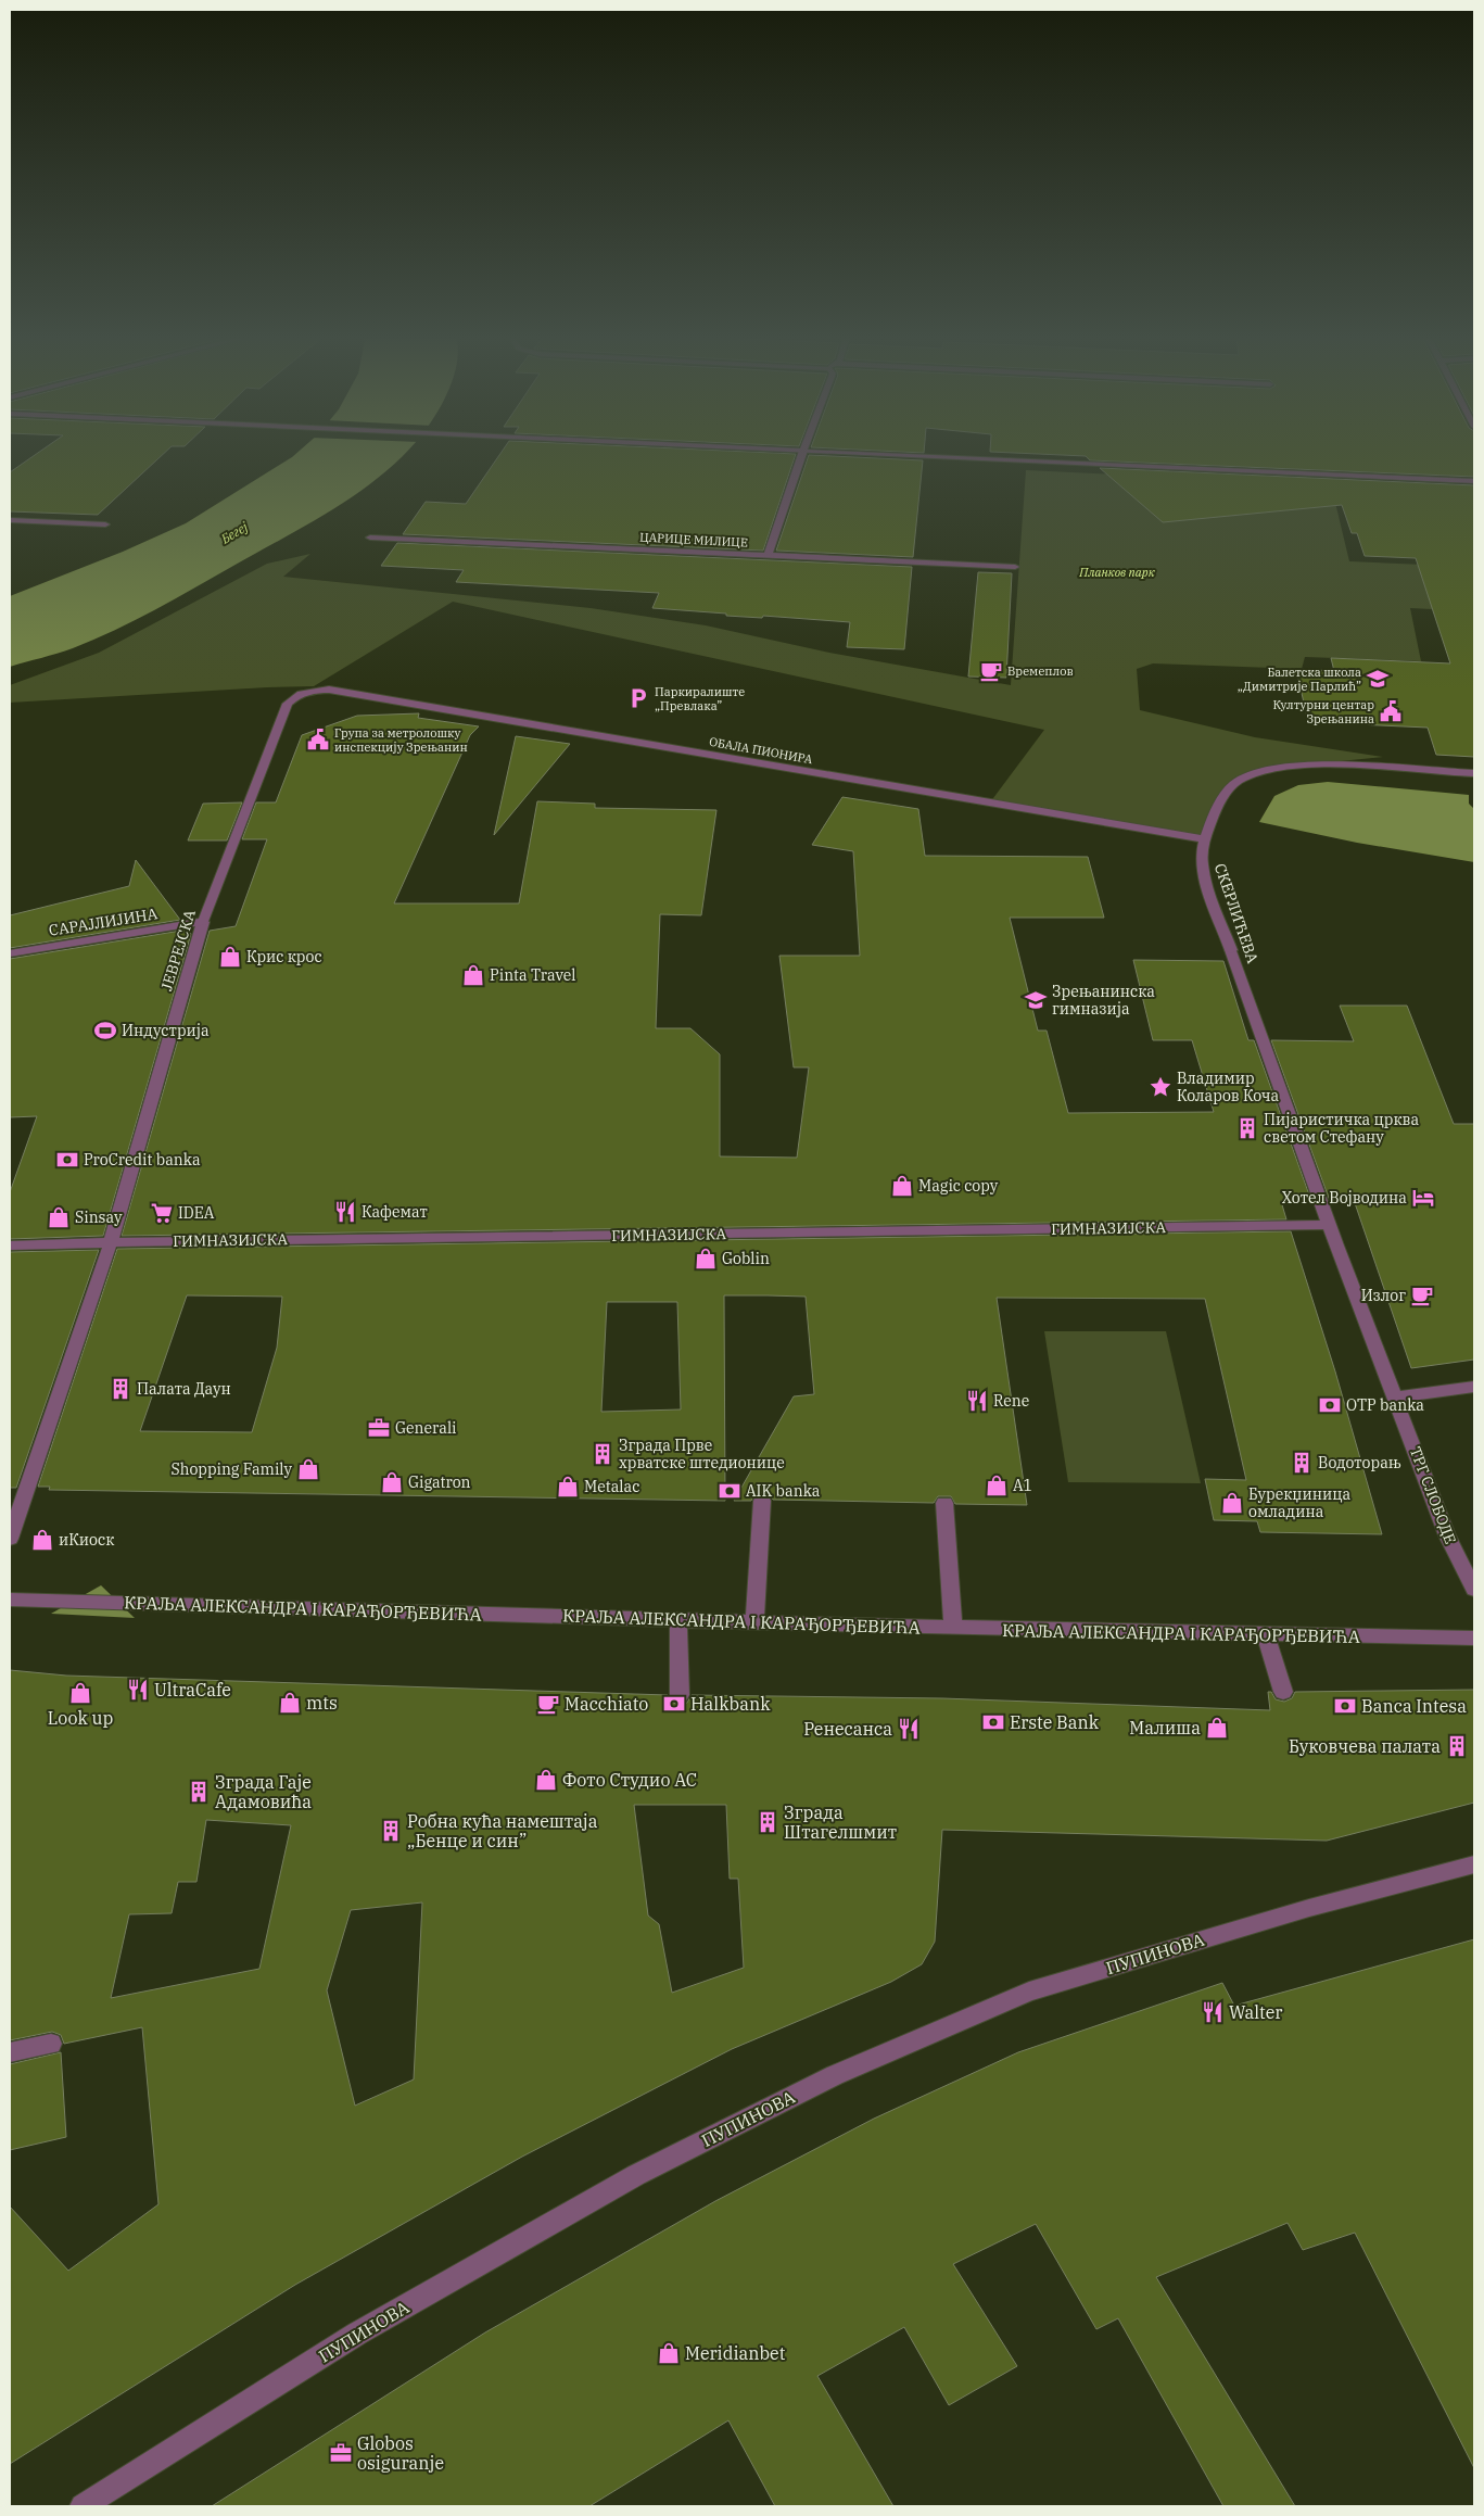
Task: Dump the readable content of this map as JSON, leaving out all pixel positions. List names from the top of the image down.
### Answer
{
  "streets": {
    "street": [
      "ЦАРИЦЕ МИЛИЦЕ",
      "ОБАЛА ПИОНИРА",
      "СКЕРЛИЋЕВА",
      "САРАЈЛИЈИНА",
      "ЈЕВРЕЈСКА",
      "ГИМНАЗИЈСКА",
      "ТРГ СЛОБОДЕ",
      "КРАЉА АЛЕКСАНДРА I КАРАЂОРЂЕВИЋА",
      "ПУПИНОВА"
    ]
  },
  "crossings": [
    ["ОБАЛА ПИОНИРА", "СКЕРЛИЋЕВА"],
    ["ОБАЛА ПИОНИРА", "ЈЕВРЕЈСКА"],
    ["СКЕРЛИЋЕВА", "ГИМНАЗИЈСКА"],
    ["СКЕРЛИЋЕВА", "ТРГ СЛОБОДЕ"],
    ["САРАЈЛИЈИНА", "ЈЕВРЕЈСКА"],
    ["ЈЕВРЕЈСКА", "ГИМНАЗИЈСКА"],
    ["ГИМНАЗИЈСКА", "ТРГ СЛОБОДЕ"]
  ],
  "water": ["Бегеј"],
  "parks": ["Планков парк"],
  "places": {
    "cafe": ["Времеплов", "Излог", "Macchiato"],
    "school or university": ["Балетска школа „Димитрије Парлић”", "Зрењанинска гимназија"],
    "parking": ["Паркиралиште „Превлака”"],
    "public building": ["Културни центар Зрењанина", "Група за метролошку инспекцију Зрењанин"],
    "shop": [
      "Крис крос",
      "Pinta Travel",
      "Magic copy",
      "Sinsay",
      "Goblin",
      "Shopping Family",
      "Gigatron",
      "A1",
      "Metalac",
      "Бурекџиница омладина",
      "иКиоск",
      "Look up",
      "mts",
      "Малиша",
      "Фото Студио АС",
      "Meridianbet"
    ],
    "sports": ["Индустрија"],
    "place": ["Владимир Коларов Коча"],
    "building": [
      "Пијаристичка црква светом Стефану",
      "Палата Даун",
      "Зграда Прве хрватске штедионице",
      "Водоторањ",
      "Буковчева палата",
      "Зграда Гаје Адамовића",
      "Зграда Штагелшмит",
      "Робна кућа намештаја „Бенце и син”"
    ],
    "bank": [
      "ProCredit banka",
      "OTP banka",
      "AIK banka",
      "Halkbank",
      "Banca Intesa",
      "Erste Bank"
    ],
    "hotel": ["Хотел Војводина"],
    "restaurant": [
      "Кафемат",
      "Rene",
      "UltraCafe",
      "Ренесанса",
      "Walter"
    ],
    "supermarket": ["IDEA"],
    "office": ["Generali", "Globos osiguranje"]
  }
}
